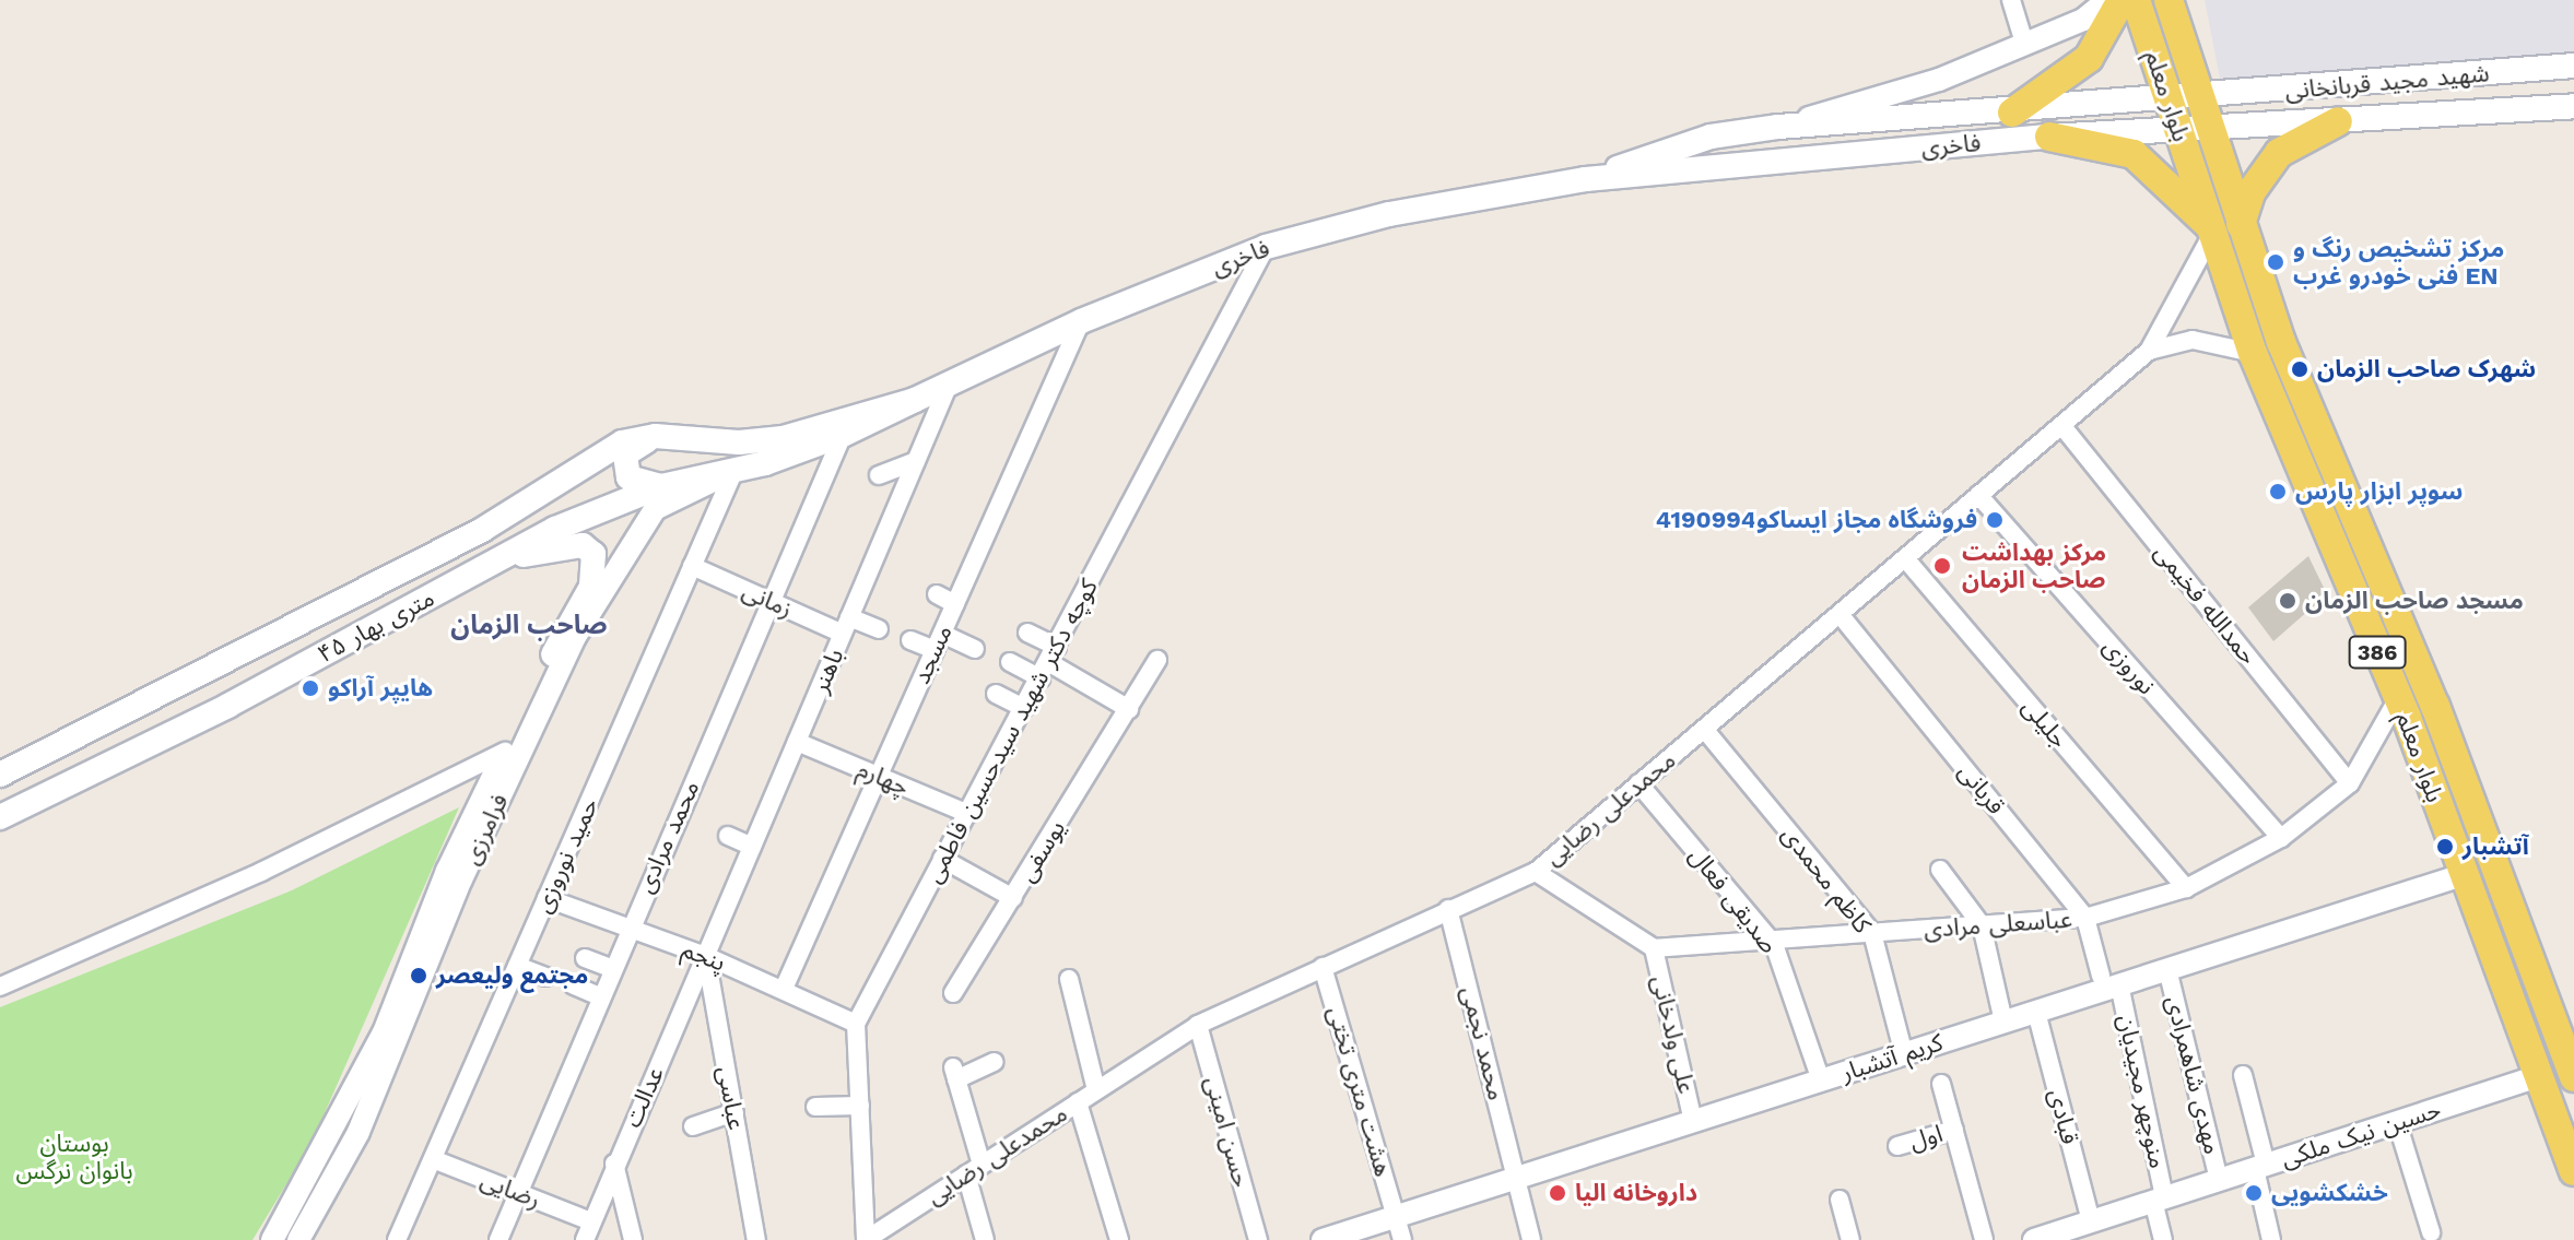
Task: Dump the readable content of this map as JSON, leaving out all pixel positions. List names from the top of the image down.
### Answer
{
  "streets": {
    "main road": [
      "شهید مجید قربانخانی",
      "بلوار معلم",
      "فاخری",
      "۴۵ متری بهار",
      "386"
    ],
    "street": [
      "زمانی",
      "حمدالله فخیمی",
      "مسجد",
      "نوروزی",
      "باهنر",
      "جلیلی",
      "کوچه دکتر شهید سیدحسین فاطمی",
      "چهارم",
      "قربانی",
      "محمدعلی رضایی",
      "فرامرزی",
      "محمد مرادی",
      "یوسفی",
      "حمید نوروزی",
      "کاظم محمدی",
      "صدیقی فعال",
      "عباسعلی مرادی",
      "پنجم",
      "علی ولدخانی",
      "محمد نجمی",
      "کریم آتشبار",
      "مهدی شاهمرادی",
      "هشت متری تختی",
      "منوچهر مجیدیان",
      "عدالت",
      "عباسی",
      "قبادی",
      "حسن امینی",
      "حسین نیک ملکی",
      "اول",
      "رضایی"
    ]
  },
  "crossings": [
    ["شهید مجید قربانخانی", "بلوار معلم"],
    ["شهید مجید قربانخانی", "فاخری"],
    ["بلوار معلم", "فاخری"],
    ["بلوار معلم", "عباسعلی مرادی"],
    ["بلوار معلم", "کریم آتشبار"],
    ["بلوار معلم", "حسین نیک ملکی"],
    ["فاخری", "۴۵ متری بهار"],
    ["فاخری", "مسجد"],
    ["فاخری", "باهنر"],
    ["فاخری", "کوچه دکتر شهید سیدحسین فاطمی"],
    ["فاخری", "فرامرزی"],
    ["فاخری", "محمد مرادی"],
    ["فاخری", "حمید نوروزی"],
    ["زمانی", "باهنر"],
    ["زمانی", "محمد مرادی"],
    ["زمانی", "حمید نوروزی"],
    ["حمدالله فخیمی", "محمدعلی رضایی"],
    ["حمدالله فخیمی", "عباسعلی مرادی"],
    ["مسجد", "چهارم"],
    ["مسجد", "پنجم"],
    ["نوروزی", "محمدعلی رضایی"],
    ["نوروزی", "عباسعلی مرادی"],
    ["باهنر", "چهارم"],
    ["باهنر", "پنجم"],
    ["باهنر", "عدالت"],
    ["باهنر", "عباسی"],
    ["جلیلی", "محمدعلی رضایی"],
    ["جلیلی", "عباسعلی مرادی"],
    ["کوچه دکتر شهید سیدحسین فاطمی", "چهارم"],
    ["کوچه دکتر شهید سیدحسین فاطمی", "پنجم"],
    ["قربانی", "محمدعلی رضایی"],
    ["قربانی", "عباسعلی مرادی"],
    ["قربانی", "کریم آتشبار"],
    ["قربانی", "منوچهر مجیدیان"],
    ["محمدعلی رضایی", "کاظم محمدی"],
    ["محمدعلی رضایی", "صدیقی فعال"],
    ["محمدعلی رضایی", "محمد نجمی"],
    ["محمدعلی رضایی", "هشت متری تختی"],
    ["محمدعلی رضایی", "حسن امینی"],
    ["فرامرزی", "حمید نوروزی"],
    ["محمد مرادی", "پنجم"],
    ["محمد مرادی", "رضایی"],
    ["حمید نوروزی", "پنجم"],
    ["حمید نوروزی", "رضایی"],
    ["کاظم محمدی", "عباسعلی مرادی"],
    ["کاظم محمدی", "کریم آتشبار"],
    ["صدیقی فعال", "عباسعلی مرادی"],
    ["صدیقی فعال", "کریم آتشبار"],
    ["عباسعلی مرادی", "علی ولدخانی"],
    ["پنجم", "عدالت"],
    ["پنجم", "عباسی"],
    ["علی ولدخانی", "کریم آتشبار"],
    ["محمد نجمی", "کریم آتشبار"],
    ["کریم آتشبار", "مهدی شاهمرادی"],
    ["کریم آتشبار", "هشت متری تختی"],
    ["کریم آتشبار", "منوچهر مجیدیان"],
    ["کریم آتشبار", "قبادی"],
    ["مهدی شاهمرادی", "حسین نیک ملکی"],
    ["منوچهر مجیدیان", "حسین نیک ملکی"],
    ["عدالت", "عباسی"],
    ["عدالت", "رضایی"],
    ["قبادی", "حسین نیک ملکی"]
  ],
  "districts": ["صاحب الزمان"],
  "parks": ["بوستان بانوان نرگس"],
  "places": [
    "مرکز تشخیص رنگ و فنی خودرو غرب EN",
    "شهرک صاحب الزمان",
    "سوپر ابزار پارس",
    "فروشگاه مجاز ایساکو4190994",
    "مرکز بهداشت صاحب الزمان",
    "مسجد صاحب الزمان",
    "هایپر آراکو",
    "آتشبار",
    "مجتمع ولیعصر",
    "داروخانه الیا",
    "خشکشویی"
  ]
}
